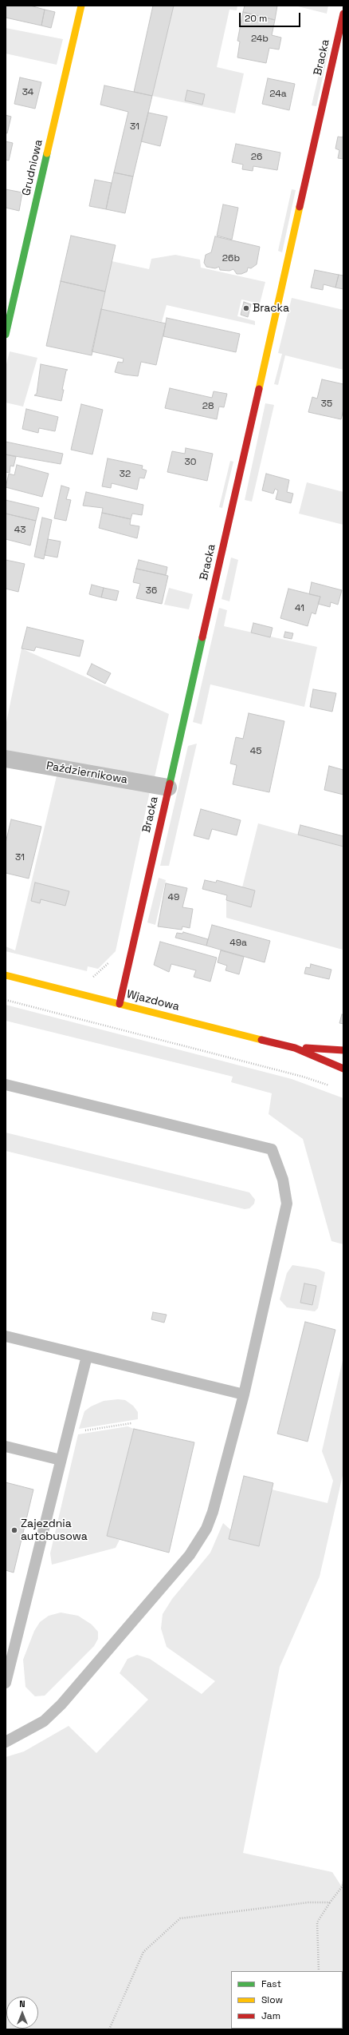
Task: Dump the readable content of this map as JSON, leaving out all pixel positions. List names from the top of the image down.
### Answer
{
  "streets": {
    "street": [
      "Bracka",
      "Grudniowa",
      "Październikowa",
      "Wjazdowa"
    ]
  },
  "crossings": [
    ["Bracka", "Październikowa"],
    ["Bracka", "Wjazdowa"]
  ],
  "places": ["Bracka", "Zajezdnia autobusowa"],
  "house_numbers": [
    "24b",
    "34",
    "24a",
    "31",
    "26",
    "26b",
    "35",
    "28",
    "30",
    "32",
    "43",
    "36",
    "41",
    "45",
    "31",
    "49",
    "49a"
  ],
  "legend": ["Fast", "Slow", "Jam"],
  "scale_bar": "20 m",
  "north": "top"
}
